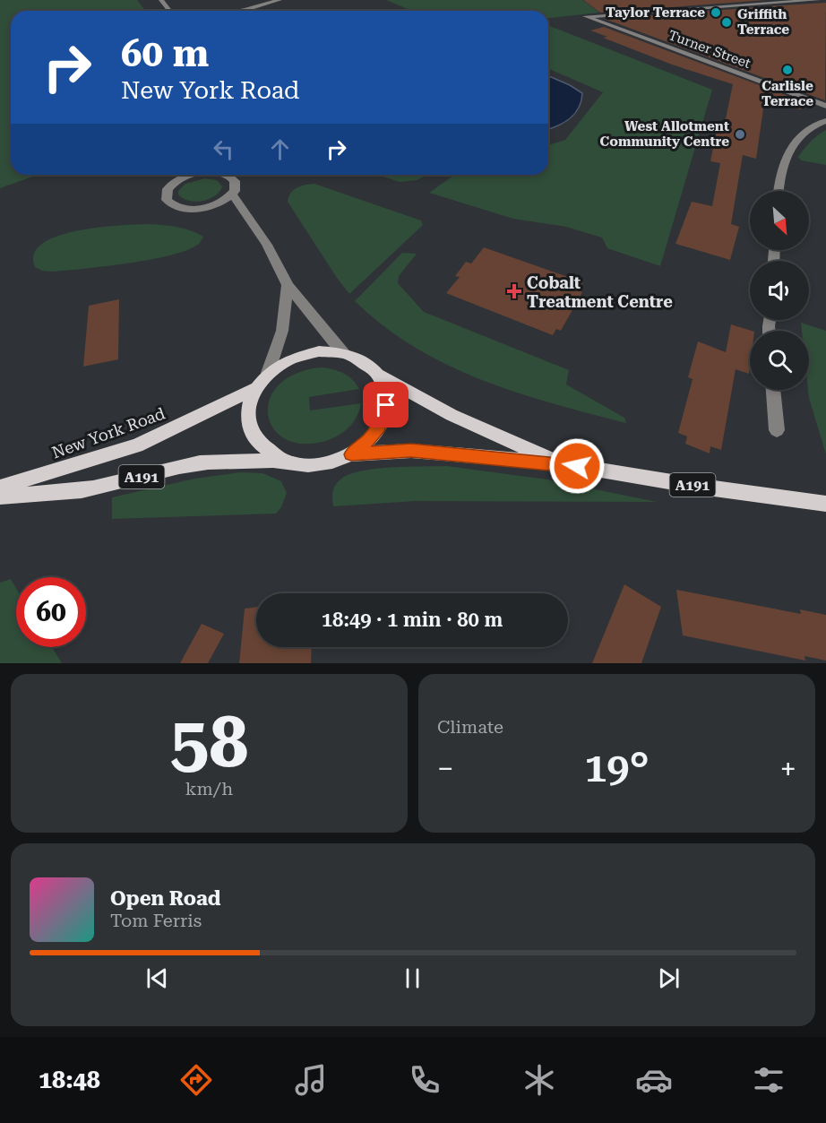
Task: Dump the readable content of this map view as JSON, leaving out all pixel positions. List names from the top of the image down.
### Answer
{
  "streets": {
    "main road": ["New York Road", "A191"],
    "street": ["Turner Street"]
  },
  "places": {
    "other": [
      "Taylor Terrace",
      "Griffith Terrace",
      "Carlisle Terrace",
      "West Allotment Community Centre"
    ],
    "health": ["Cobalt Treatment Centre"]
  },
  "north": "bottom right",
  "page": {
    "turn": ["60 m", "New York Road"],
    "limit": "60",
    "trip": "18:49 · 1 min · 80 m",
    "tile": [
      ["58", "km/h"],
      "Climate"
    ],
    "heat": ["−", "19°", "+"],
    "song": ["Open Road", "Tom Ferris"],
    "tabs": "18:48"
  }
}
